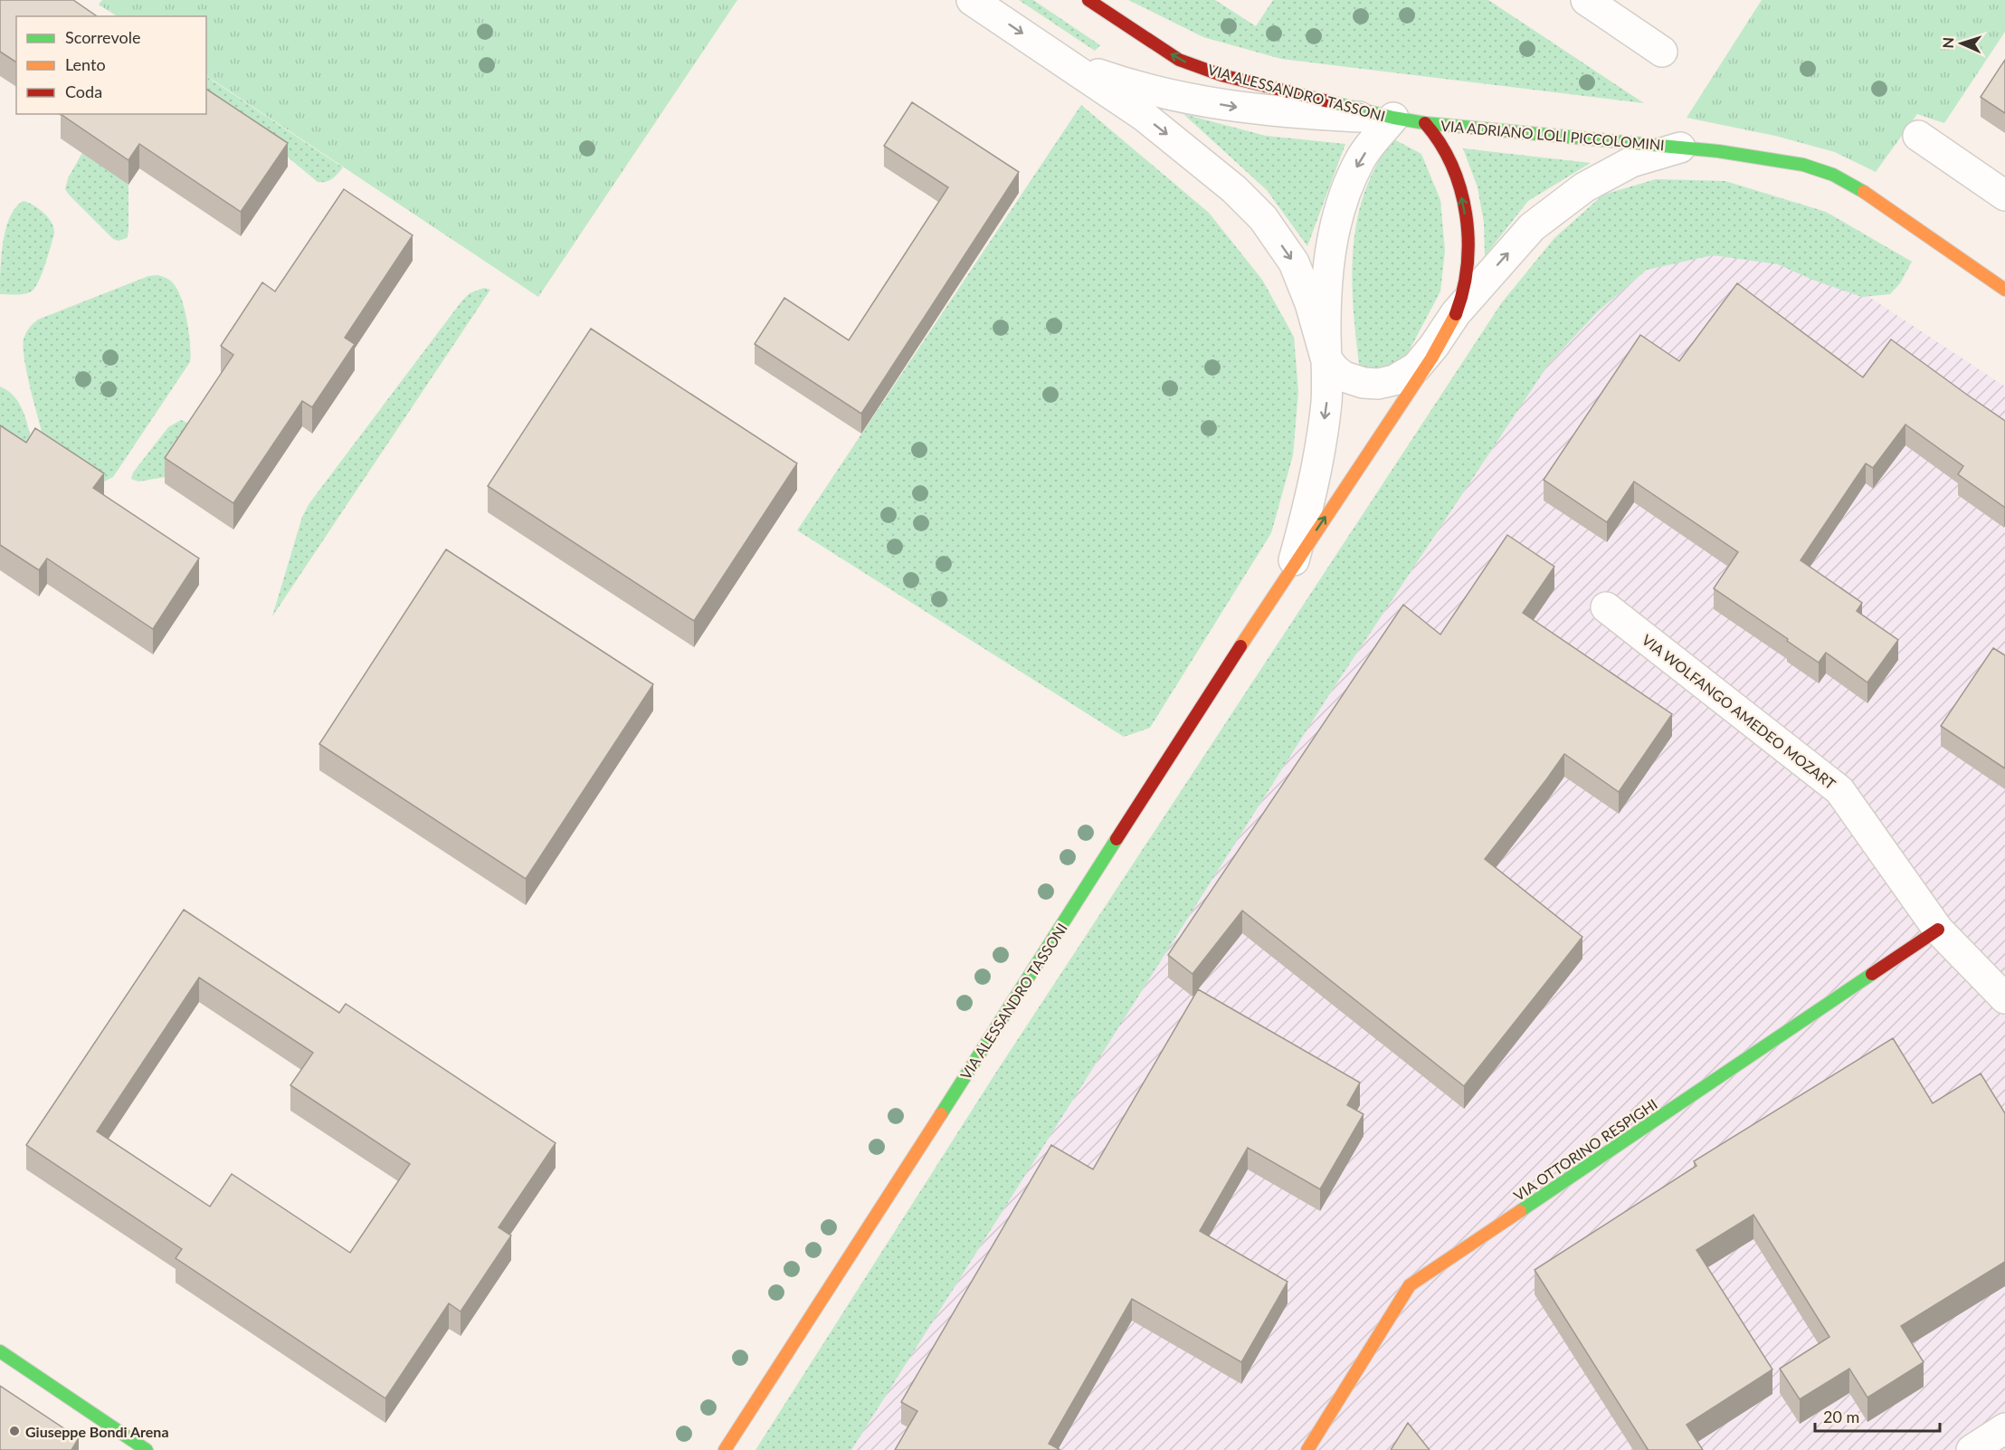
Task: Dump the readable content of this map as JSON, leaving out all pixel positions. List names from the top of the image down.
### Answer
{
  "streets": {
    "street": [
      "VIA ALESSANDRO TASSONI",
      "VIA ADRIANO LOLI PICCOLOMINI",
      "VIA WOLFANGO AMEDEO MOZART",
      "VIA OTTORINO RESPIGHI"
    ]
  },
  "crossings": [
    ["VIA ALESSANDRO TASSONI", "VIA ADRIANO LOLI PICCOLOMINI"],
    ["VIA WOLFANGO AMEDEO MOZART", "VIA OTTORINO RESPIGHI"]
  ],
  "places": ["Giuseppe Bondi Arena"],
  "legend": ["Scorrevole", "Lento", "Coda"],
  "scale_bar": "20 m",
  "north": "left"
}
